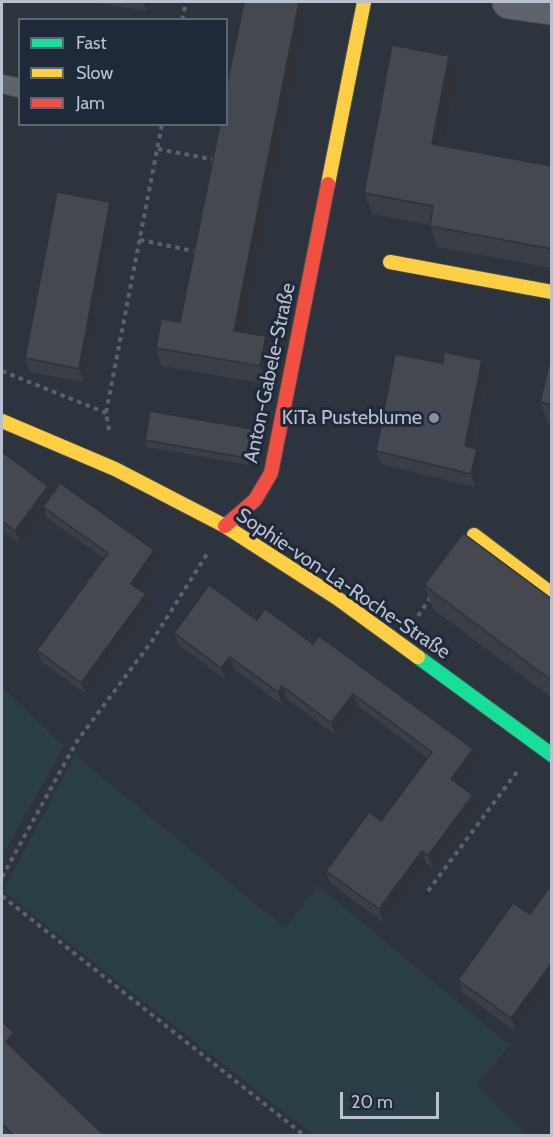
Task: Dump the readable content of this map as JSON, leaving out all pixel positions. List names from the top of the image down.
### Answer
{
  "streets": {
    "street": ["Anton-Gabele-Straße", "Sophie-von-La-Roche-Straße"]
  },
  "crossings": [
    ["Anton-Gabele-Straße", "Sophie-von-La-Roche-Straße"]
  ],
  "places": ["KiTa Pusteblume"],
  "legend": ["Fast", "Slow", "Jam"],
  "scale_bar": "20 m"
}
